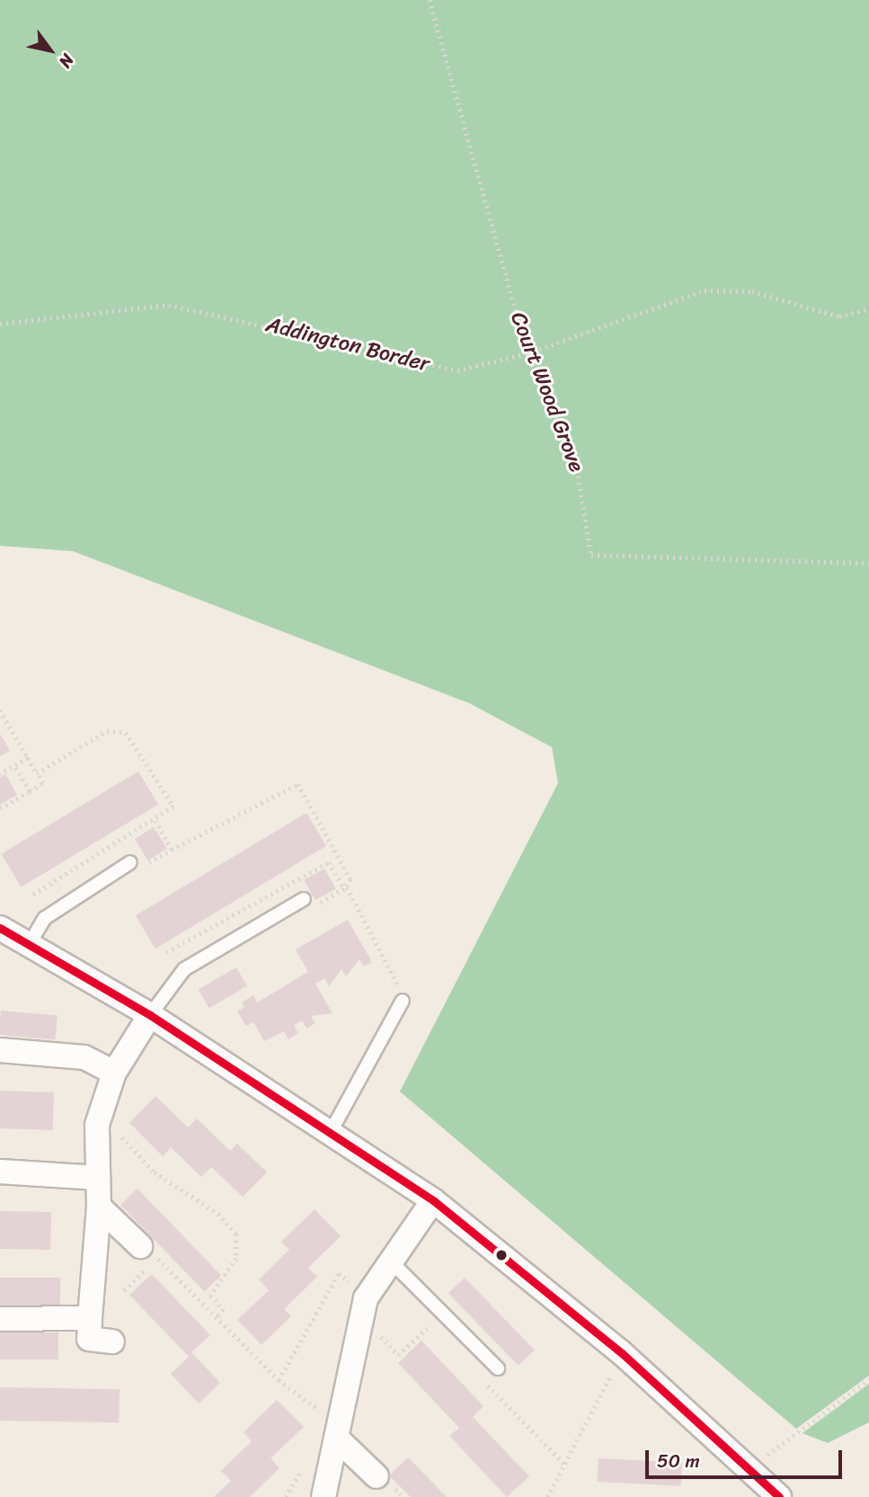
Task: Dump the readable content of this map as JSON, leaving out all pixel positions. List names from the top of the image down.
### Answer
{
  "streets": {
    "path": ["Addington Border", "Court Wood Grove"]
  },
  "crossings": [
    ["Addington Border", "Court Wood Grove"]
  ],
  "scale_bar": "50 m",
  "north": "bottom right"
}
